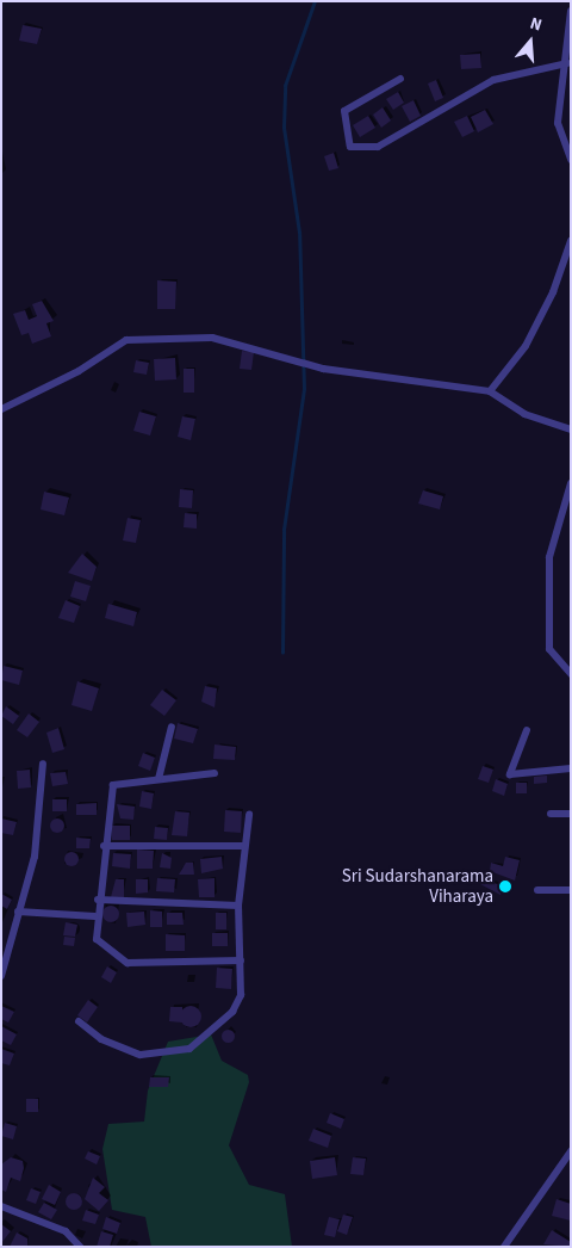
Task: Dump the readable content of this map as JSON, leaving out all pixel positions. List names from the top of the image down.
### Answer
{
  "places": ["Sri Sudarshanarama Viharaya"],
  "north": "top"
}
